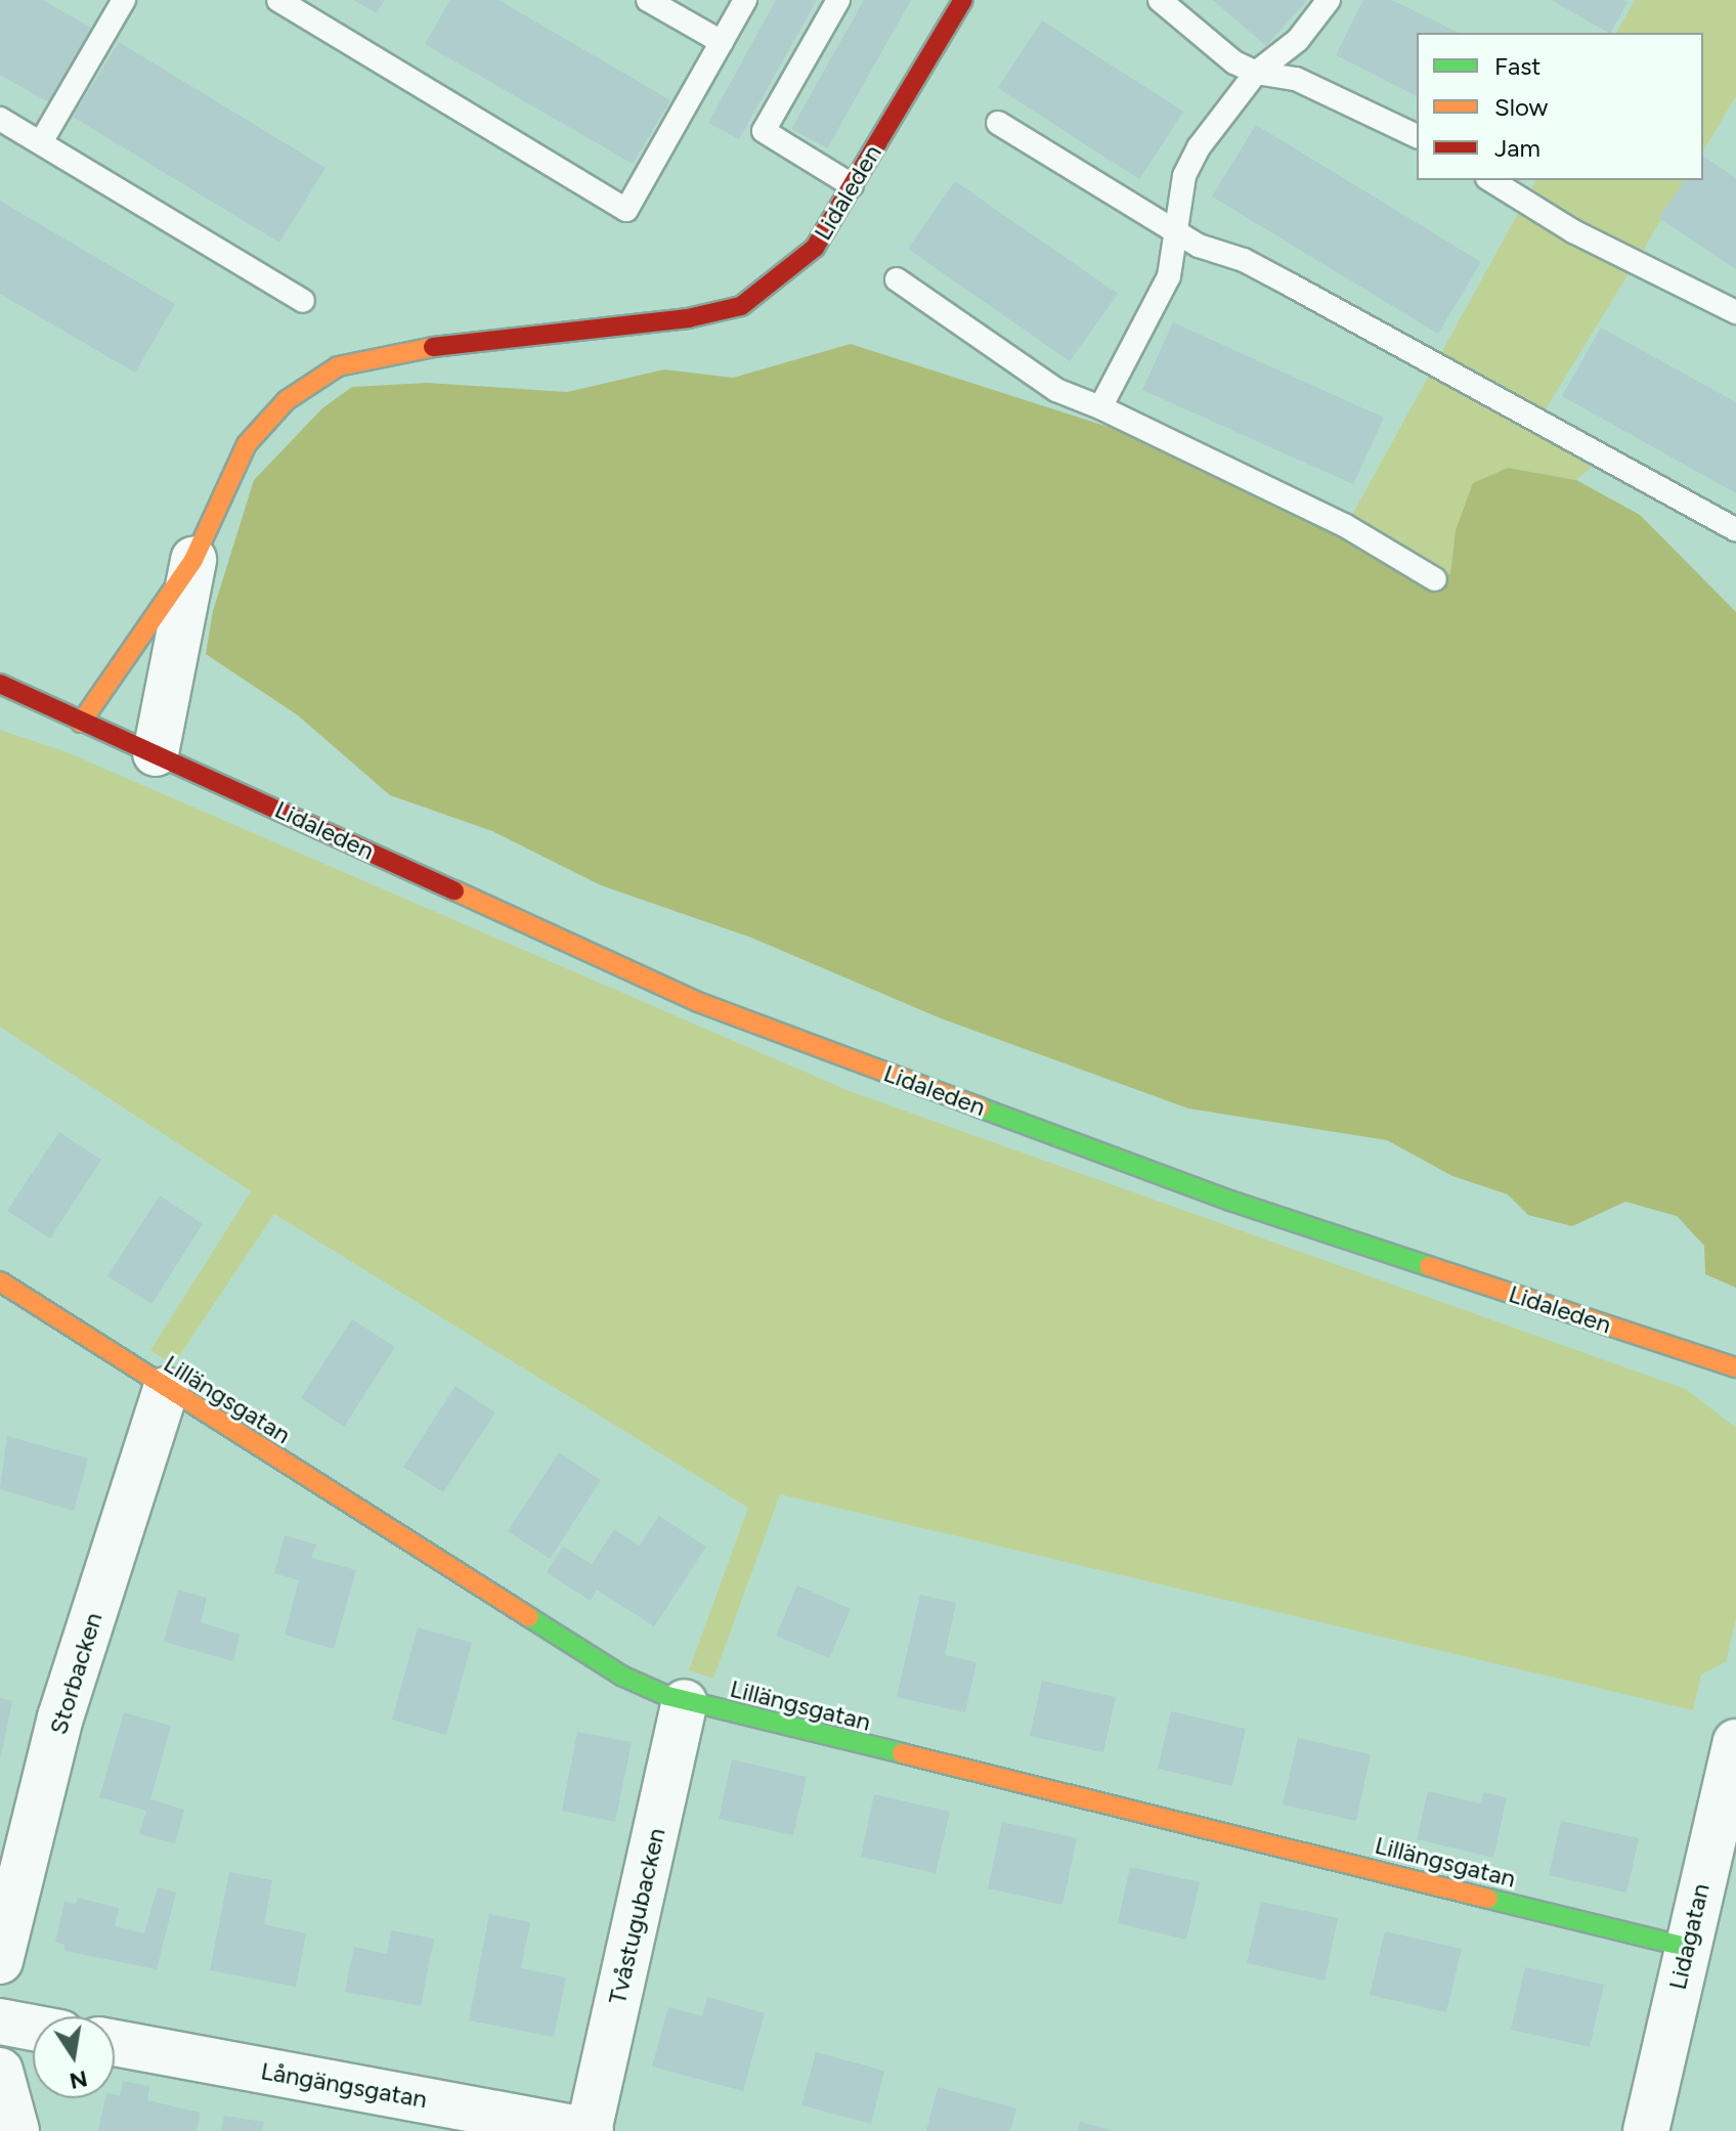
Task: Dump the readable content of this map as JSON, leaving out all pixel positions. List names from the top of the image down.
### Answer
{
  "streets": {
    "street": [
      "Lidaleden",
      "Lillängsgatan",
      "Storbacken",
      "Tvåstugubacken",
      "Lidagatan",
      "Långängsgatan"
    ]
  },
  "crossings": [
    ["Lillängsgatan", "Storbacken"],
    ["Lillängsgatan", "Tvåstugubacken"],
    ["Lillängsgatan", "Lidagatan"],
    ["Tvåstugubacken", "Långängsgatan"]
  ],
  "legend": ["Fast", "Slow", "Jam"],
  "north": "bottom"
}
